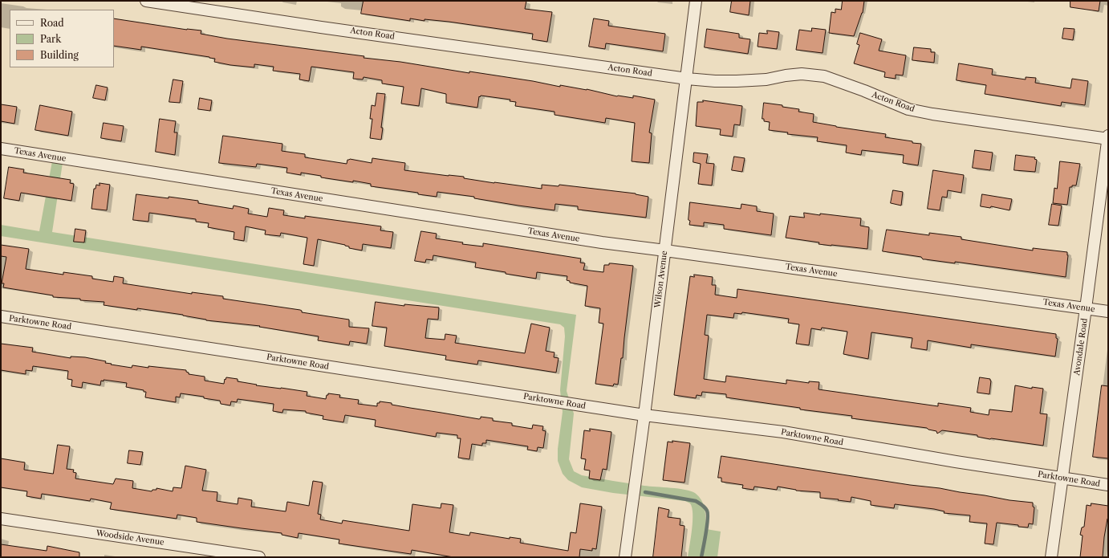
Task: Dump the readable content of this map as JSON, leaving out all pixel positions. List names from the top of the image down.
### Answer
{
  "streets": {
    "street": [
      "Acton Road",
      "Texas Avenue",
      "Wilson Avenue",
      "Parktowne Road",
      "Avondale Road",
      "Woodside Avenue"
    ]
  },
  "crossings": [
    ["Acton Road", "Wilson Avenue"],
    ["Acton Road", "Avondale Road"],
    ["Texas Avenue", "Wilson Avenue"],
    ["Texas Avenue", "Avondale Road"],
    ["Wilson Avenue", "Parktowne Road"],
    ["Parktowne Road", "Avondale Road"]
  ],
  "legend": ["Road", "Park", "Building"]
}
